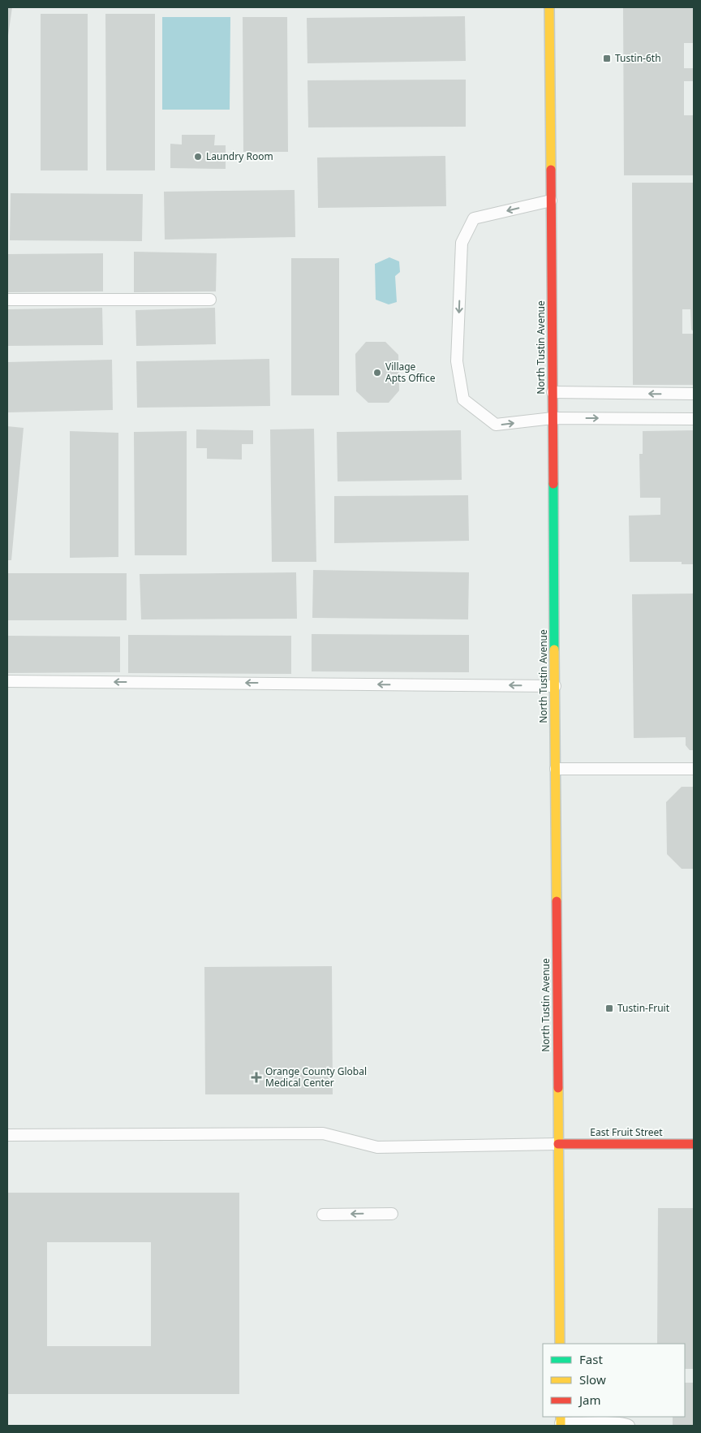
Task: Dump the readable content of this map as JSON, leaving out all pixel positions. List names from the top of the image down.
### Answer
{
  "streets": {
    "main road": ["North Tustin Avenue", "East Fruit Street"]
  },
  "crossings": [
    ["North Tustin Avenue", "East Fruit Street"]
  ],
  "places": {
    "transit": ["Tustin-6th", "Tustin-Fruit"],
    "other": ["Laundry Room", "Village Apts Office"],
    "health": ["Orange County Global Medical Center"]
  },
  "legend": ["Fast", "Slow", "Jam"]
}
